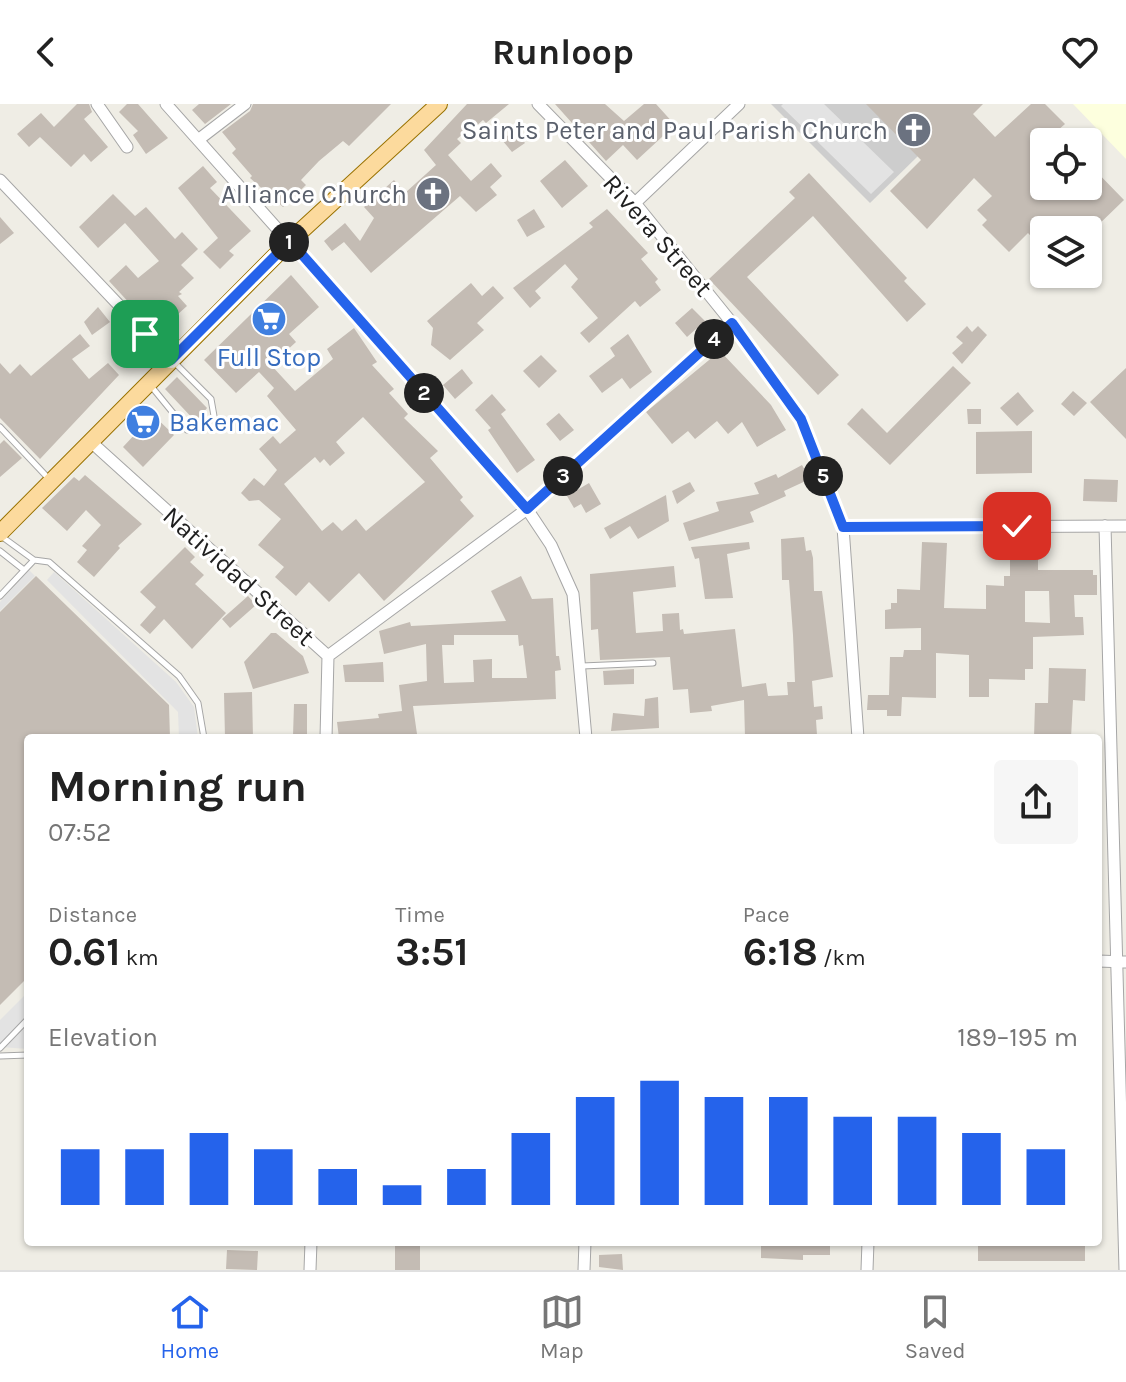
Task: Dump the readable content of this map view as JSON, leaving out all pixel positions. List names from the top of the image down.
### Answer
{
  "streets": {
    "street": ["Rivera Street", "Natividad Street"]
  },
  "places": {
    "church": ["Saints Peter and Paul Parish Church", "Alliance Church"],
    "supermarket": ["Full Stop", "Bakemac"]
  },
  "page": {
    "header": "Runloop",
    "pins": [
      "1",
      "4",
      "2",
      "3",
      "5"
    ],
    "heading": ["Morning run", "07:52"],
    "stats": [
      ["Distance", "0.61 km"],
      ["Time", "3:51"],
      ["Pace", "6:18 /km"]
    ],
    "chart": ["Elevation", "189–195 m"],
    "tabs": ["Home", "Map", "Saved"]
  }
}
